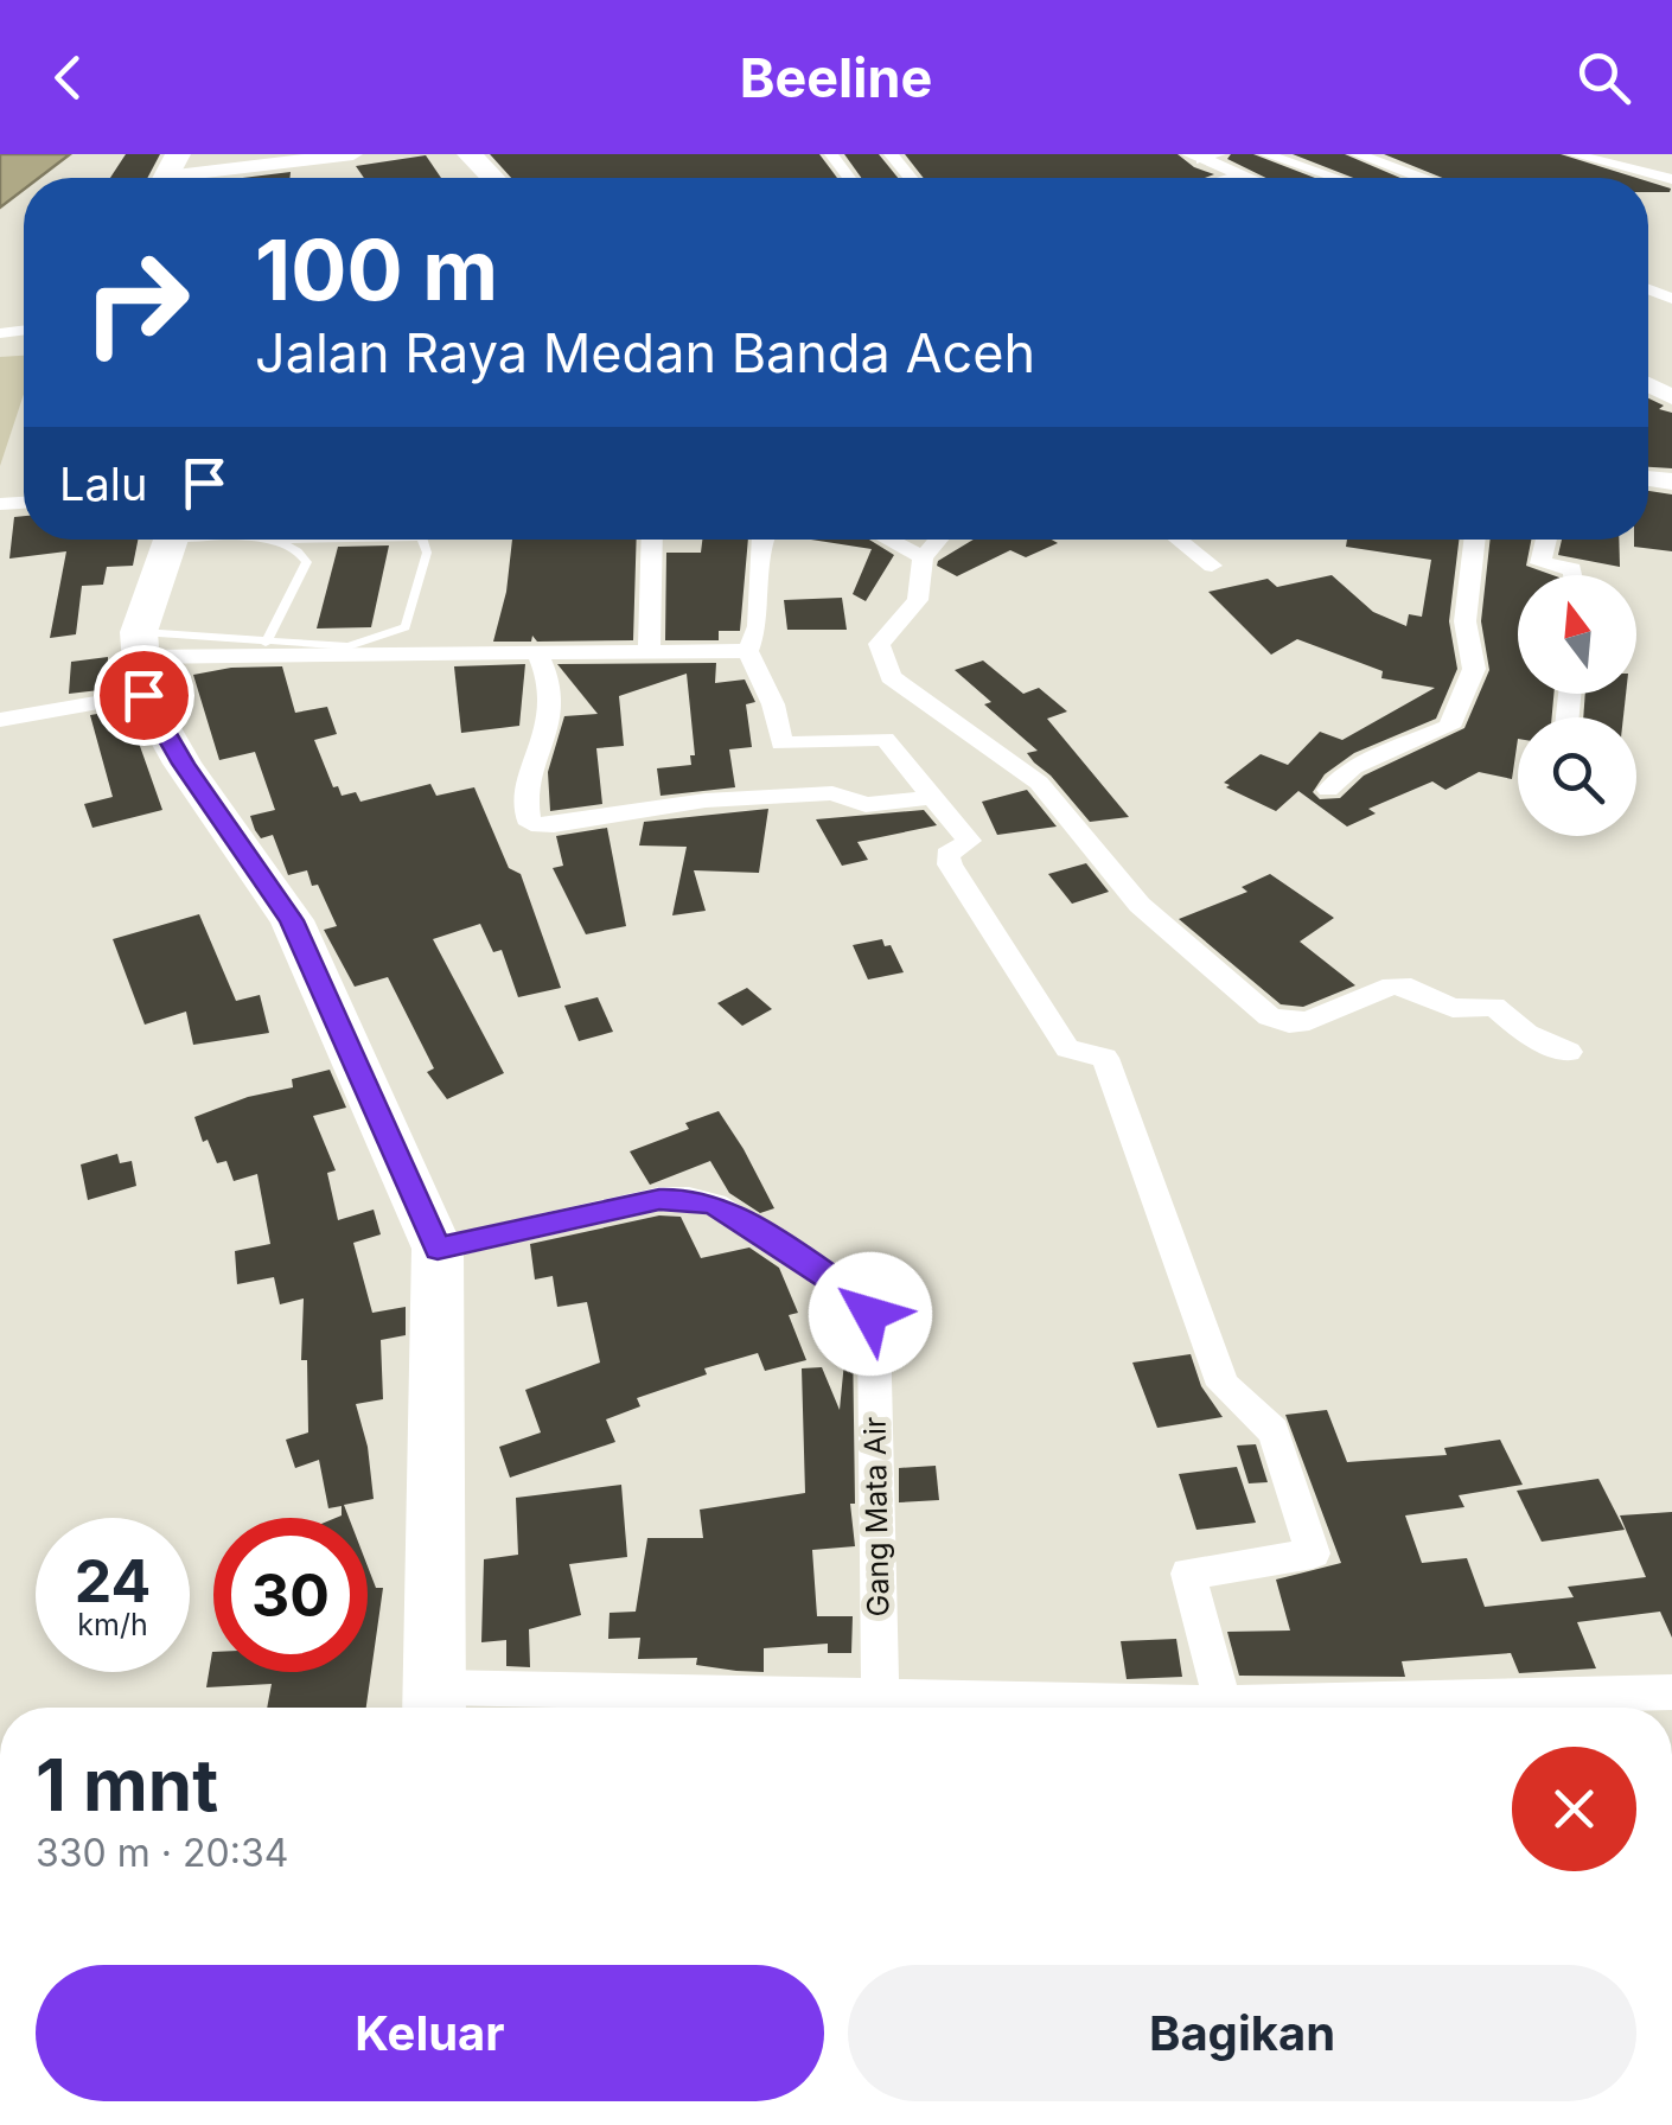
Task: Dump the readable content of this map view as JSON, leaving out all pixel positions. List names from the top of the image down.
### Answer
{
  "streets": {
    "street": ["Gang Mata Air"]
  },
  "north": "top",
  "page": {
    "header": "Beeline",
    "turn": ["100 m", "Jalan Raya Medan Banda Aceh"],
    "then": "Lalu",
    "speed": "24 km/h",
    "limit": "30",
    "heading": ["1 mnt", "330 m · 20:34"],
    "buttons": ["Keluar", "Bagikan"]
  }
}
